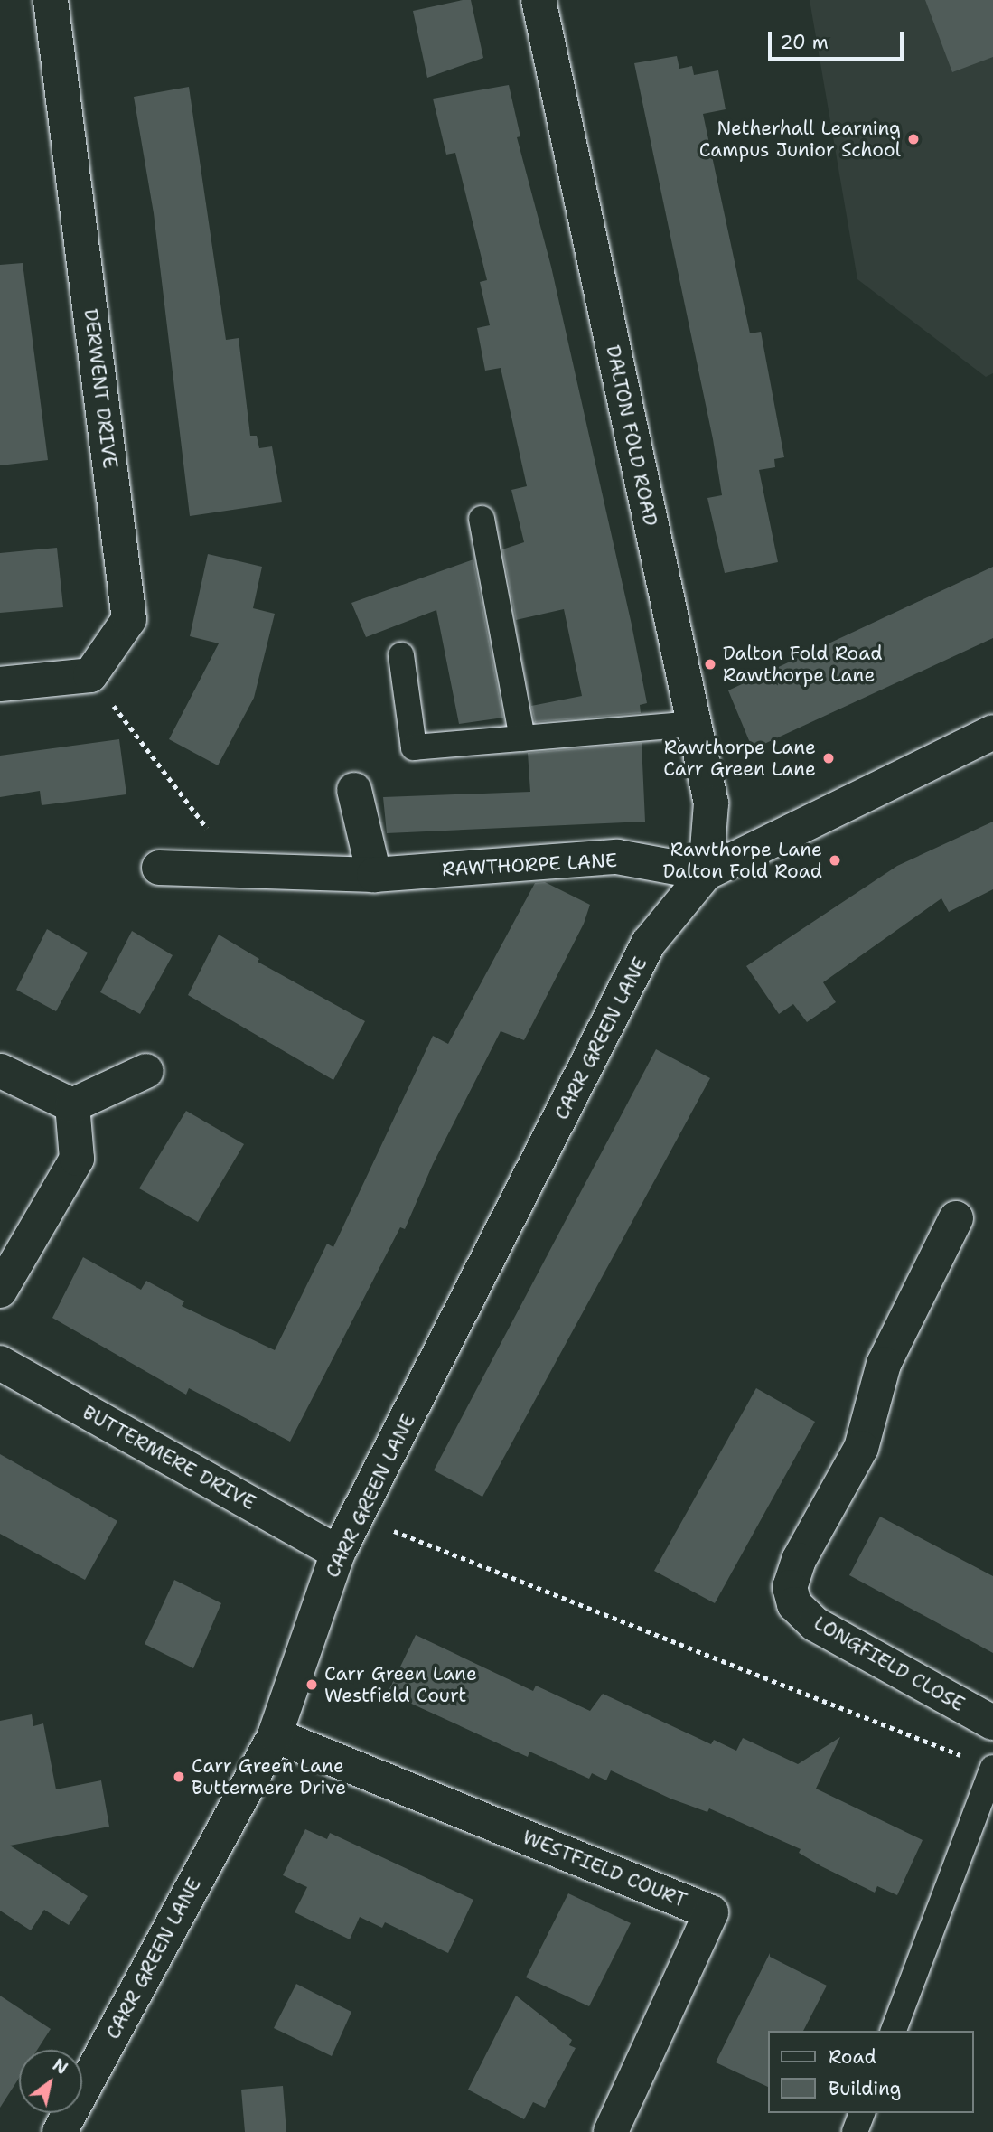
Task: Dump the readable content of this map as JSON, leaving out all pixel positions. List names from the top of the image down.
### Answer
{
  "streets": {
    "street": [
      "DERWENT DRIVE",
      "DALTON FOLD ROAD",
      "RAWTHORPE LANE",
      "CARR GREEN LANE",
      "BUTTERMERE DRIVE",
      "LONGFIELD CLOSE",
      "WESTFIELD COURT"
    ]
  },
  "crossings": [
    ["DALTON FOLD ROAD", "RAWTHORPE LANE"],
    ["DALTON FOLD ROAD", "CARR GREEN LANE"],
    ["RAWTHORPE LANE", "CARR GREEN LANE"],
    ["CARR GREEN LANE", "BUTTERMERE DRIVE"],
    ["CARR GREEN LANE", "WESTFIELD COURT"]
  ],
  "places": [
    "Netherhall Learning Campus Junior School",
    "Dalton Fold Road Rawthorpe Lane",
    "Rawthorpe Lane Carr Green Lane",
    "Rawthorpe Lane Dalton Fold Road",
    "Carr Green Lane Westfield Court",
    "Carr Green Lane Buttermere Drive"
  ],
  "legend": ["Road", "Building"],
  "scale_bar": "20 m",
  "north": "top right"
}
